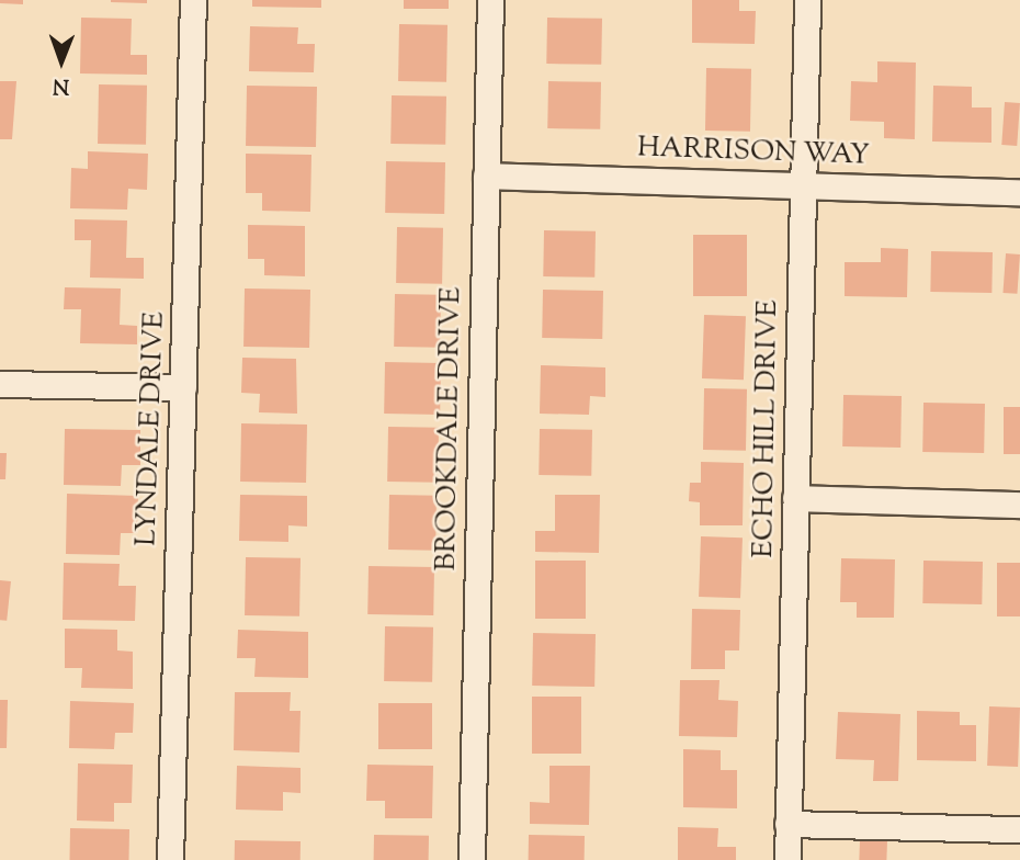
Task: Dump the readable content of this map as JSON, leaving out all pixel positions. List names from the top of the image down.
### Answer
{
  "streets": {
    "street": [
      "HARRISON WAY",
      "LYNDALE DRIVE",
      "BROOKDALE DRIVE",
      "ECHO HILL DRIVE"
    ]
  },
  "crossings": [
    ["HARRISON WAY", "BROOKDALE DRIVE"],
    ["HARRISON WAY", "ECHO HILL DRIVE"]
  ],
  "north": "bottom"
}
